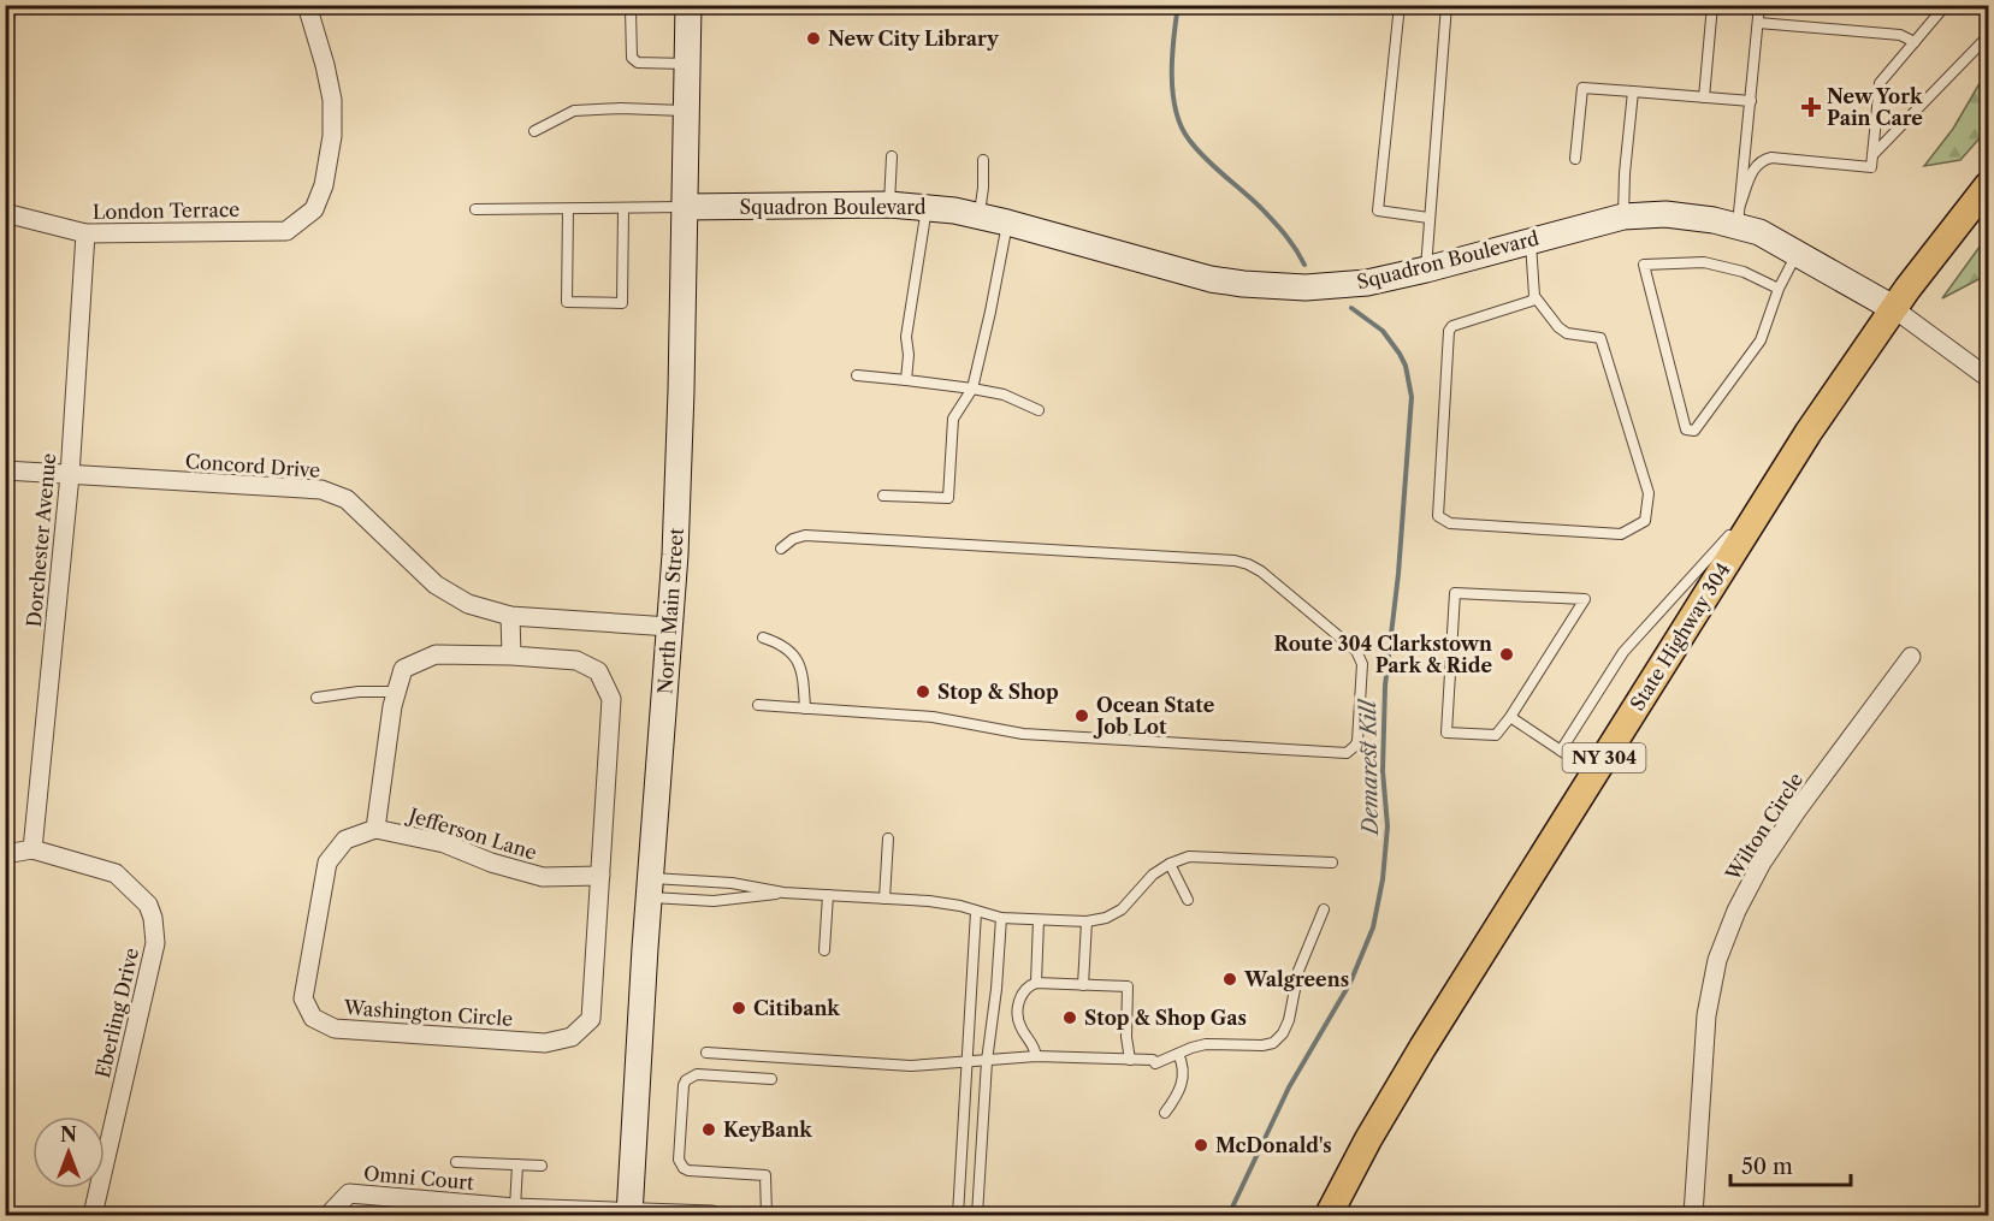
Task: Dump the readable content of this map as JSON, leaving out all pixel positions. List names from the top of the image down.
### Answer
{
  "streets": {
    "main road": ["State Highway 304", "NY 304"],
    "street": [
      "Squadron Boulevard",
      "London Terrace",
      "Concord Drive",
      "Dorchester Avenue",
      "North Main Street",
      "Wilton Circle",
      "Jefferson Lane",
      "Eberling Drive",
      "Washington Circle",
      "Omni Court"
    ]
  },
  "crossings": [
    ["Squadron Boulevard", "North Main Street"],
    ["Squadron Boulevard", "State Highway 304"],
    ["London Terrace", "Dorchester Avenue"],
    ["Concord Drive", "Dorchester Avenue"],
    ["Concord Drive", "North Main Street"],
    ["Dorchester Avenue", "Eberling Drive"],
    ["North Main Street", "Omni Court"],
    ["Jefferson Lane", "Washington Circle"]
  ],
  "water": ["Demarest Kill"],
  "places": {
    "other": [
      "New City Library",
      "Route 304 Clarkstown Park & Ride",
      "Stop & Shop",
      "Ocean State Job Lot",
      "Walgreens",
      "Citibank",
      "Stop & Shop Gas",
      "KeyBank",
      "McDonald's"
    ],
    "health": ["New York Pain Care"]
  },
  "scale_bar": "50 m",
  "north": "top"
}
